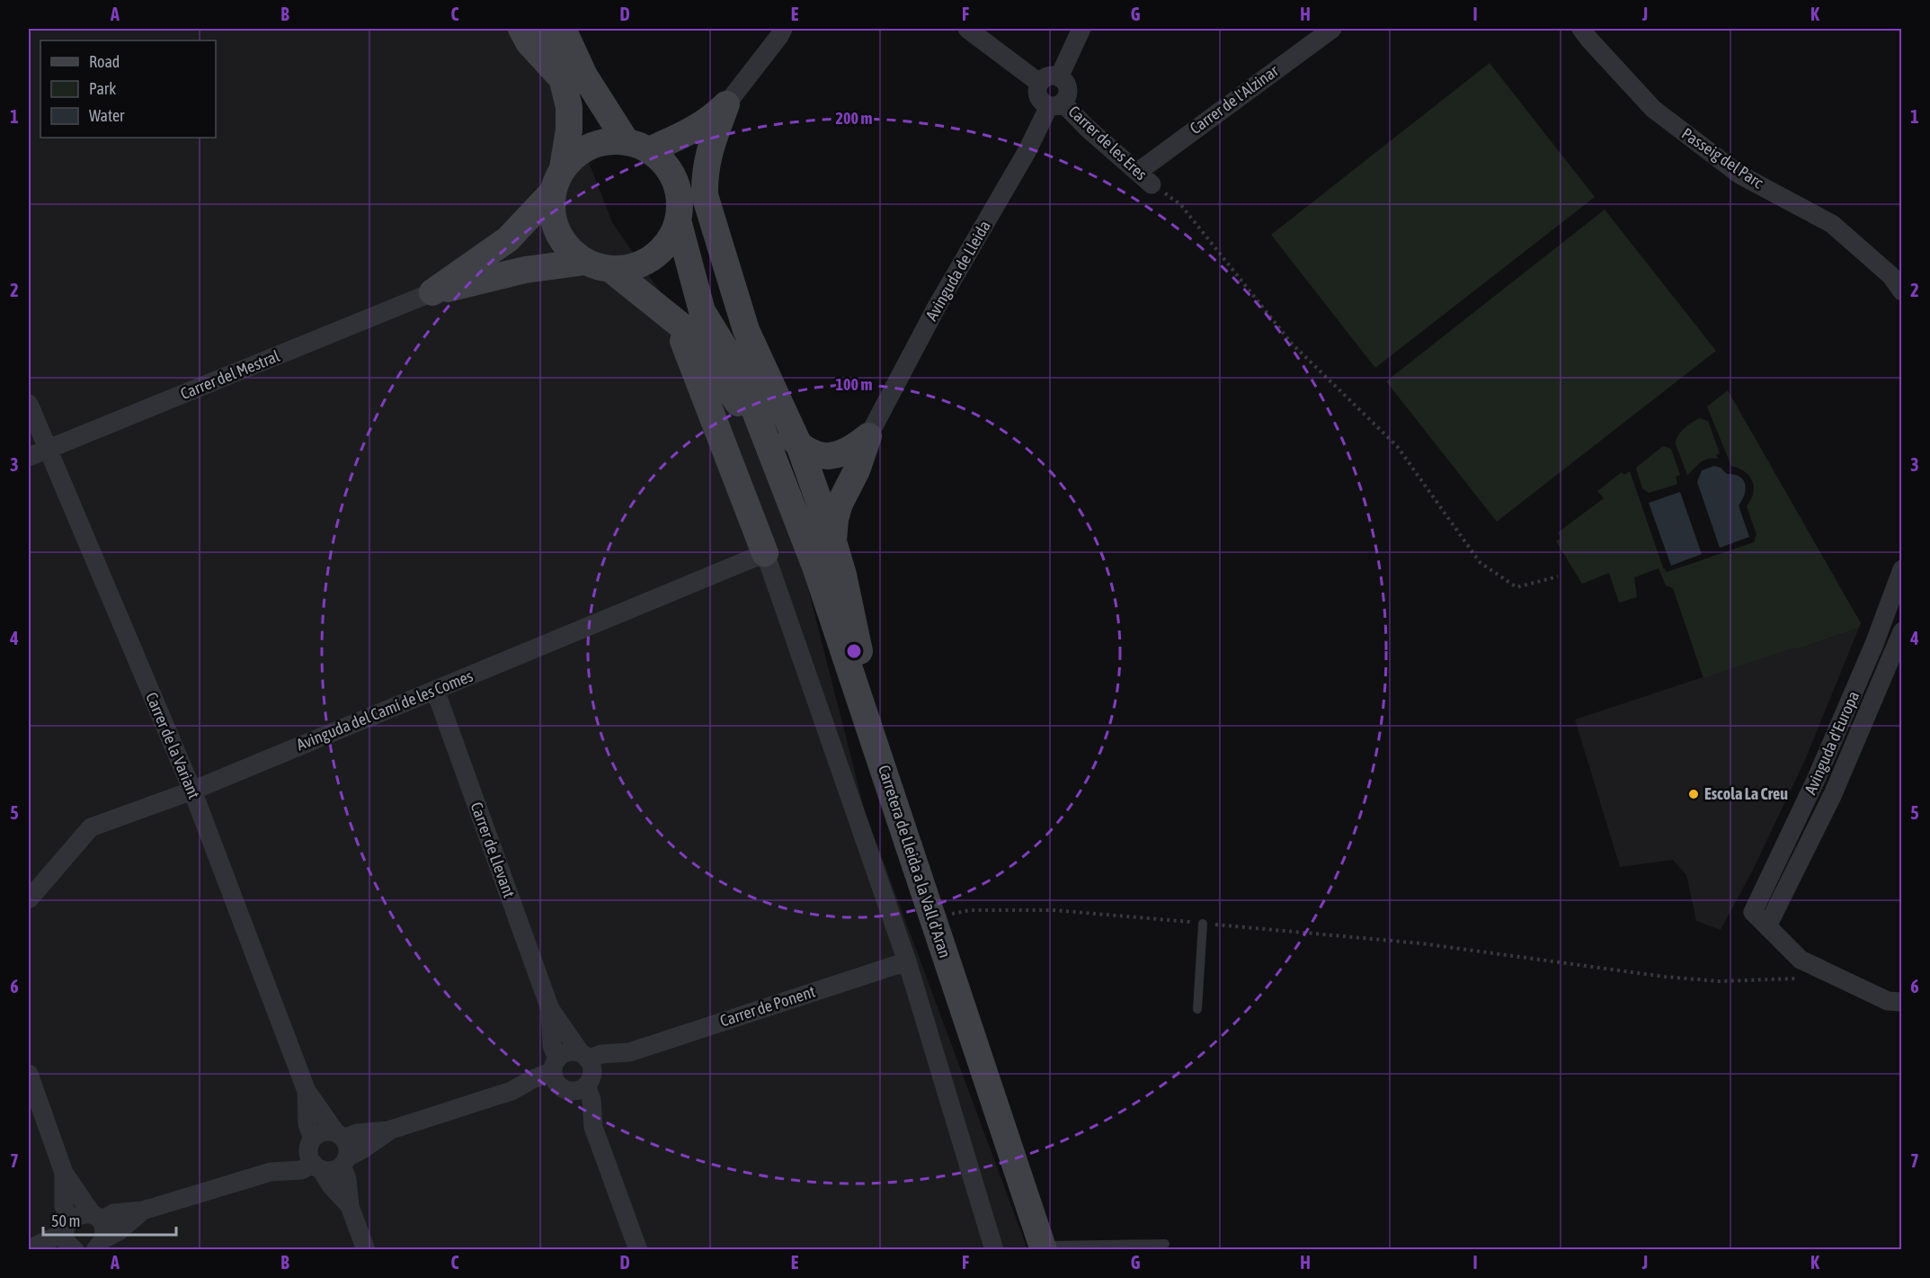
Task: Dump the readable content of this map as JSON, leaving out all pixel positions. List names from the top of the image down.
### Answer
{
  "streets": {
    "main road": ["Carretera de Lleida a la Vall d'Aran"],
    "street": [
      "Carrer de l'Alzinar",
      "Carrer de les Eres",
      "Passeig del Parc",
      "Avinguda de Lleida",
      "Carrer del Mestral",
      "Avinguda del Camí de les Comes",
      "Avinguda d'Europa",
      "Carrer de la Variant",
      "Carrer de Llevant",
      "Carrer de Ponent"
    ]
  },
  "crossings": [
    ["Carrer de l'Alzinar", "Carrer de les Eres"],
    ["Carrer de les Eres", "Avinguda de Lleida"],
    ["Carrer del Mestral", "Carrer de la Variant"],
    ["Avinguda del Camí de les Comes", "Carrer de la Variant"],
    ["Avinguda del Camí de les Comes", "Carrer de Llevant"],
    ["Carrer de Llevant", "Carrer de Ponent"]
  ],
  "places": ["Escola La Creu"],
  "legend": ["Road", "Park", "Water"],
  "scale_bar": "50 m",
  "grid": {
    "columns": [
      "A",
      "B",
      "C",
      "D",
      "E",
      "F",
      "G",
      "H",
      "I",
      "J",
      "K"
    ],
    "rows": [
      "1",
      "2",
      "3",
      "4",
      "5",
      "6",
      "7"
    ]
  },
  "rings": ["200 m", "100 m"]
}
